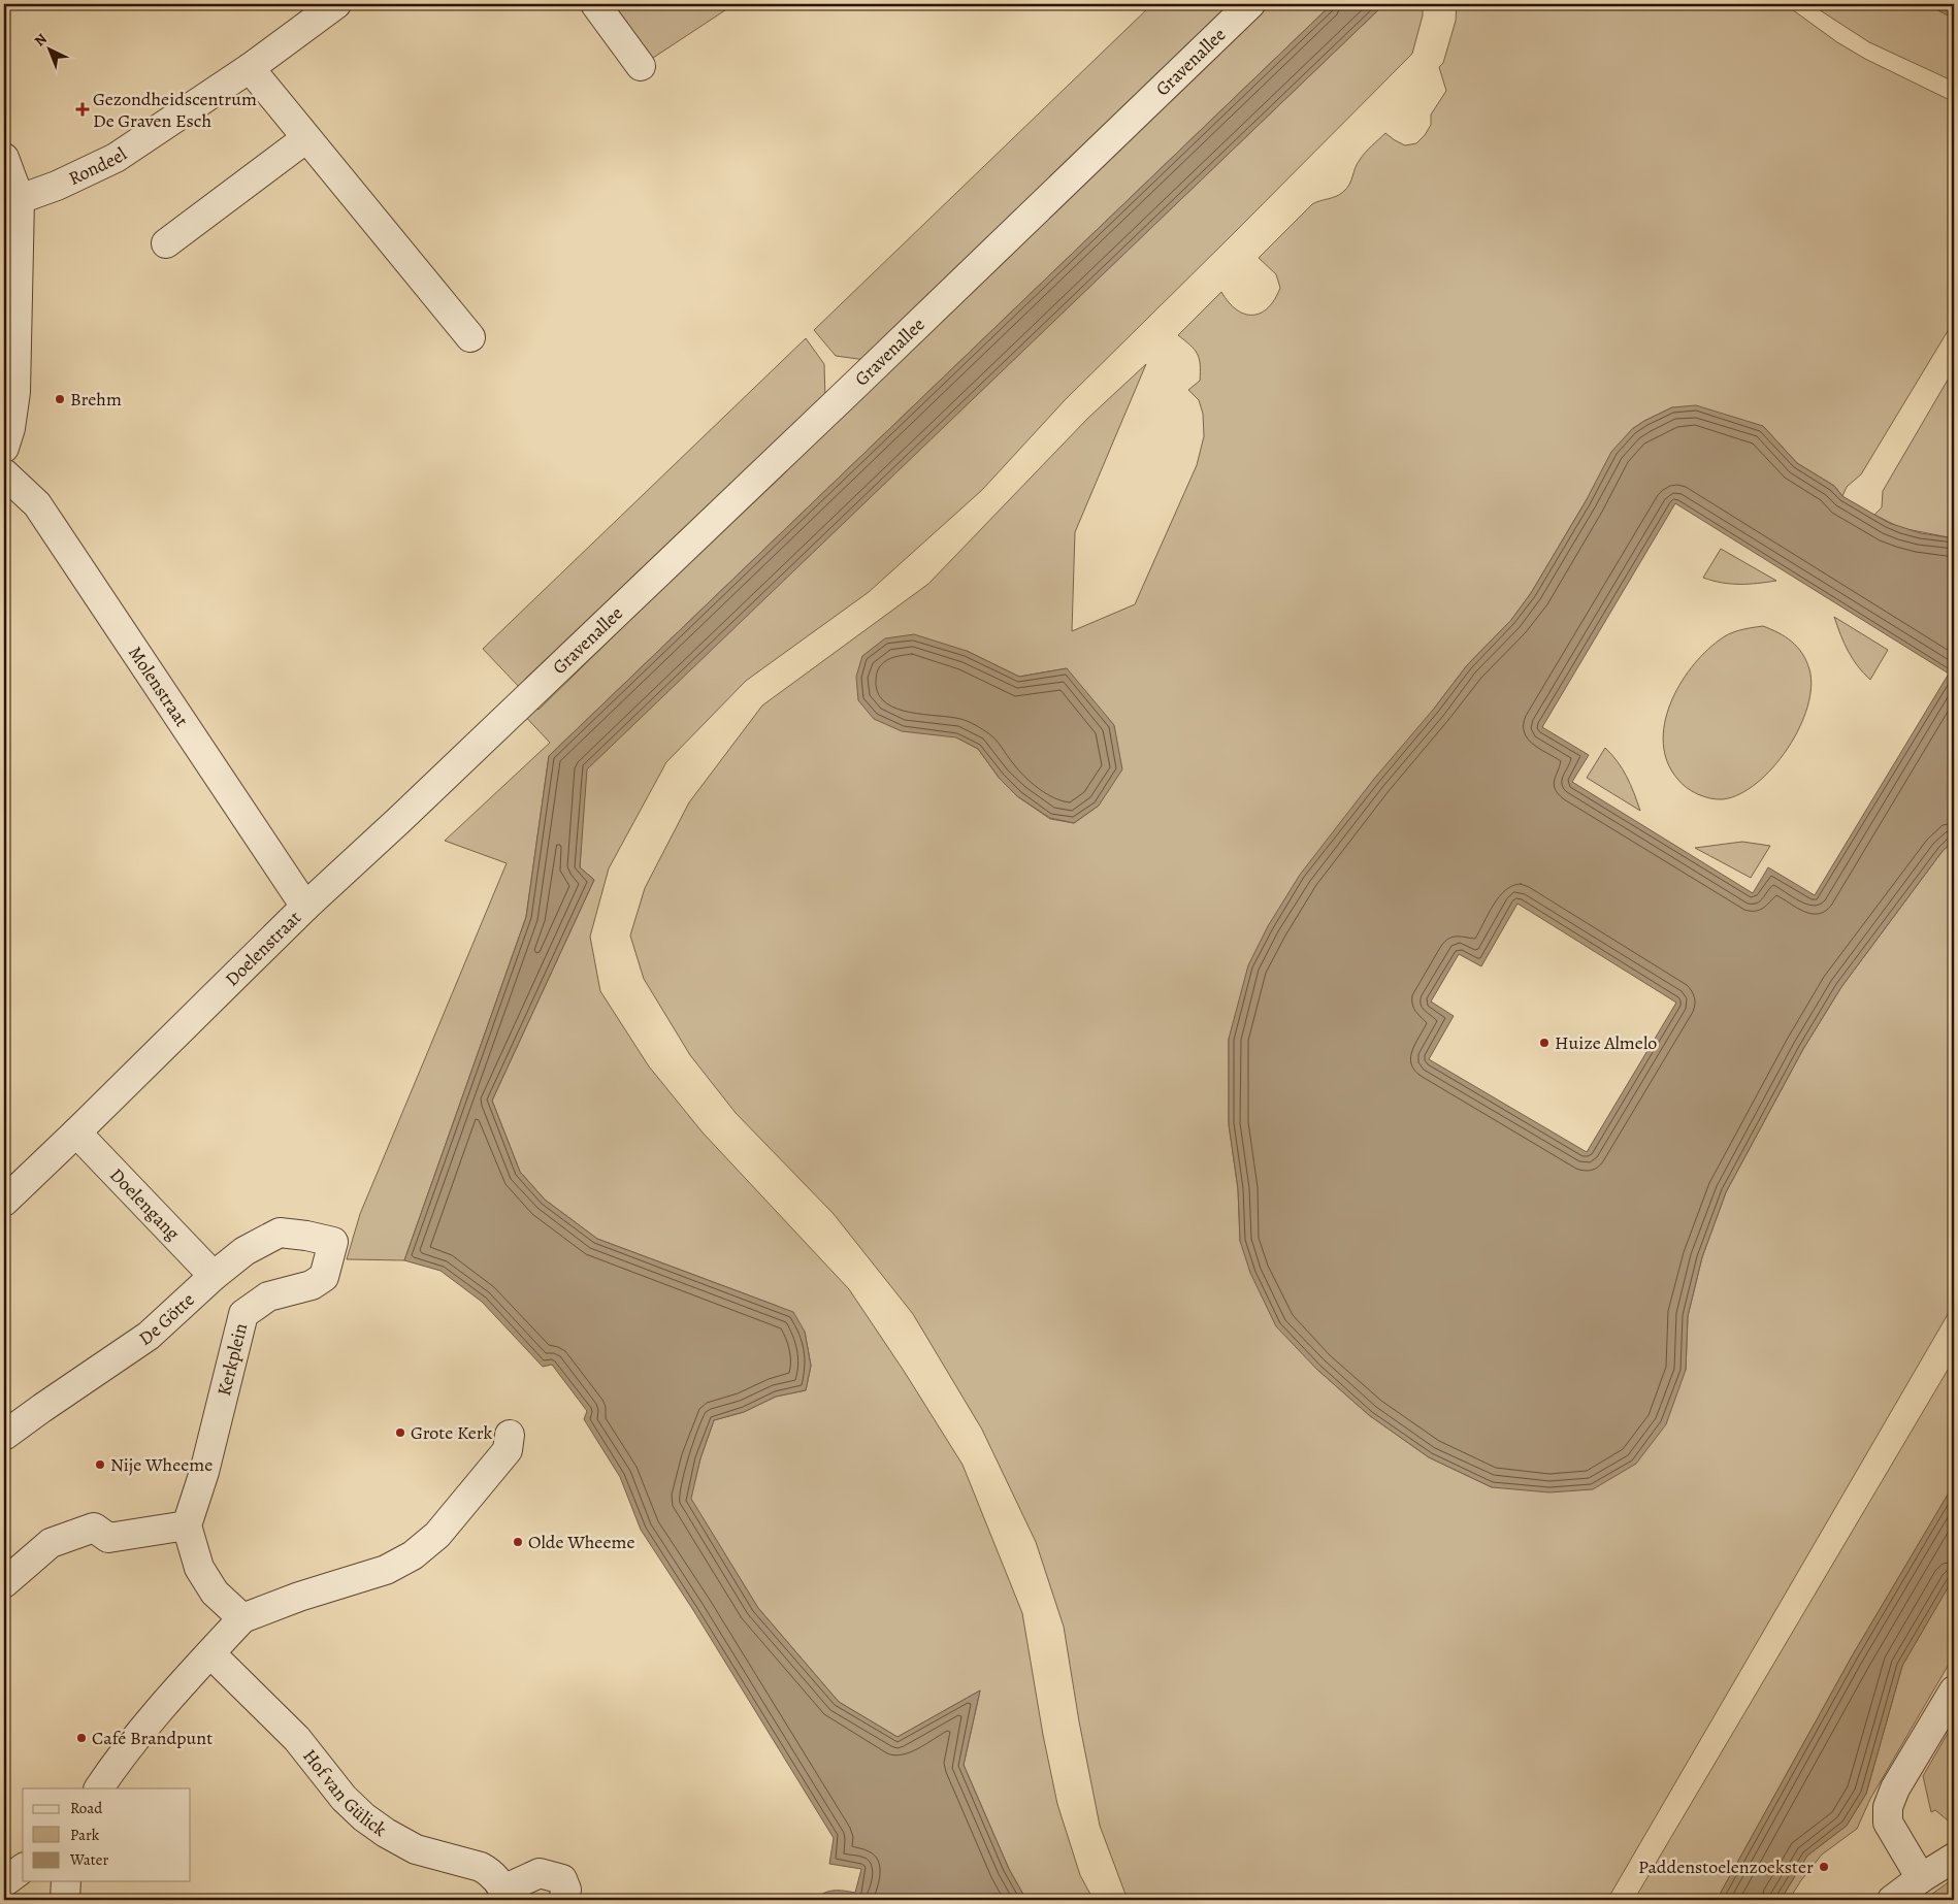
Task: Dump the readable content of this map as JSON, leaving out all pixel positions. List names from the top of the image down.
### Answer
{
  "streets": {
    "street": [
      "Gravenallee",
      "Rondeel",
      "Molenstraat",
      "Doelenstraat",
      "Doelengang",
      "De Götte",
      "Kerkplein",
      "Hof van Gülick"
    ]
  },
  "crossings": [
    ["Gravenallee", "Doelenstraat"],
    ["Molenstraat", "Doelenstraat"],
    ["Doelenstraat", "Doelengang"],
    ["Doelengang", "De Götte"],
    ["De Götte", "Kerkplein"]
  ],
  "places": {
    "health": ["Gezondheidscentrum De Graven Esch"],
    "other": [
      "Brehm",
      "Huize Almelo",
      "Grote Kerk",
      "Nije Wheeme",
      "Olde Wheeme",
      "Café Brandpunt",
      "Paddenstoelenzoekster"
    ]
  },
  "legend": ["Road", "Park", "Water"],
  "north": "top left"
}
